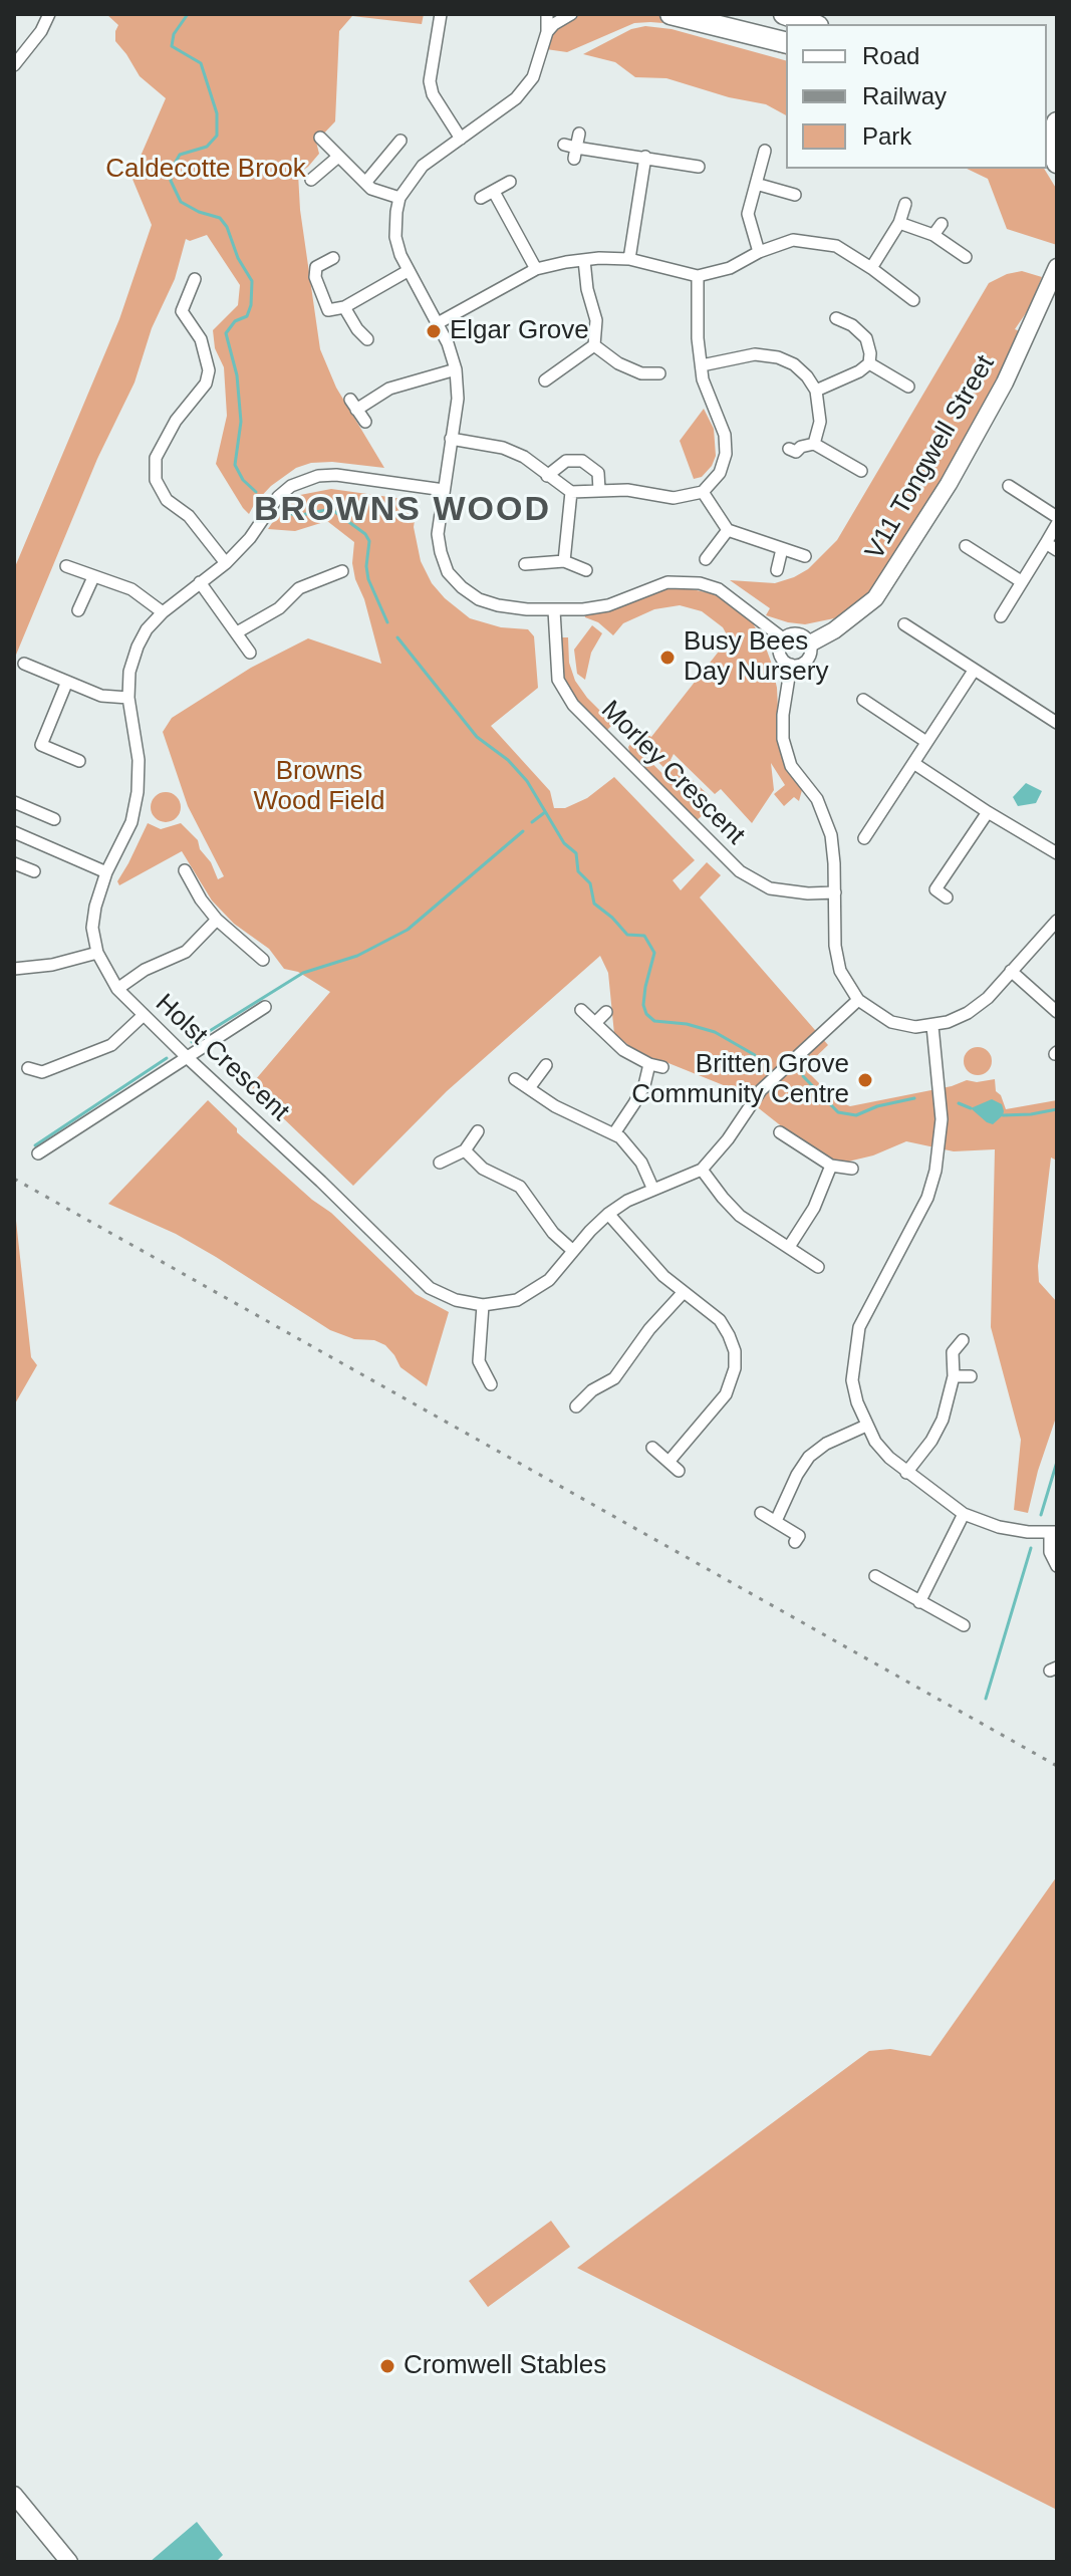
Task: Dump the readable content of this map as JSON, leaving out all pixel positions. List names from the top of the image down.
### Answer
{
  "streets": {
    "street": ["V11 Tongwell Street", "Morley Crescent", "Holst Crescent"]
  },
  "districts": ["BROWNS WOOD"],
  "parks": ["Caldecotte Brook", "Browns Wood Field"],
  "places": [
    "Elgar Grove",
    "Busy Bees Day Nursery",
    "Britten Grove Community Centre",
    "Cromwell Stables"
  ],
  "legend": ["Road", "Railway", "Park"]
}
